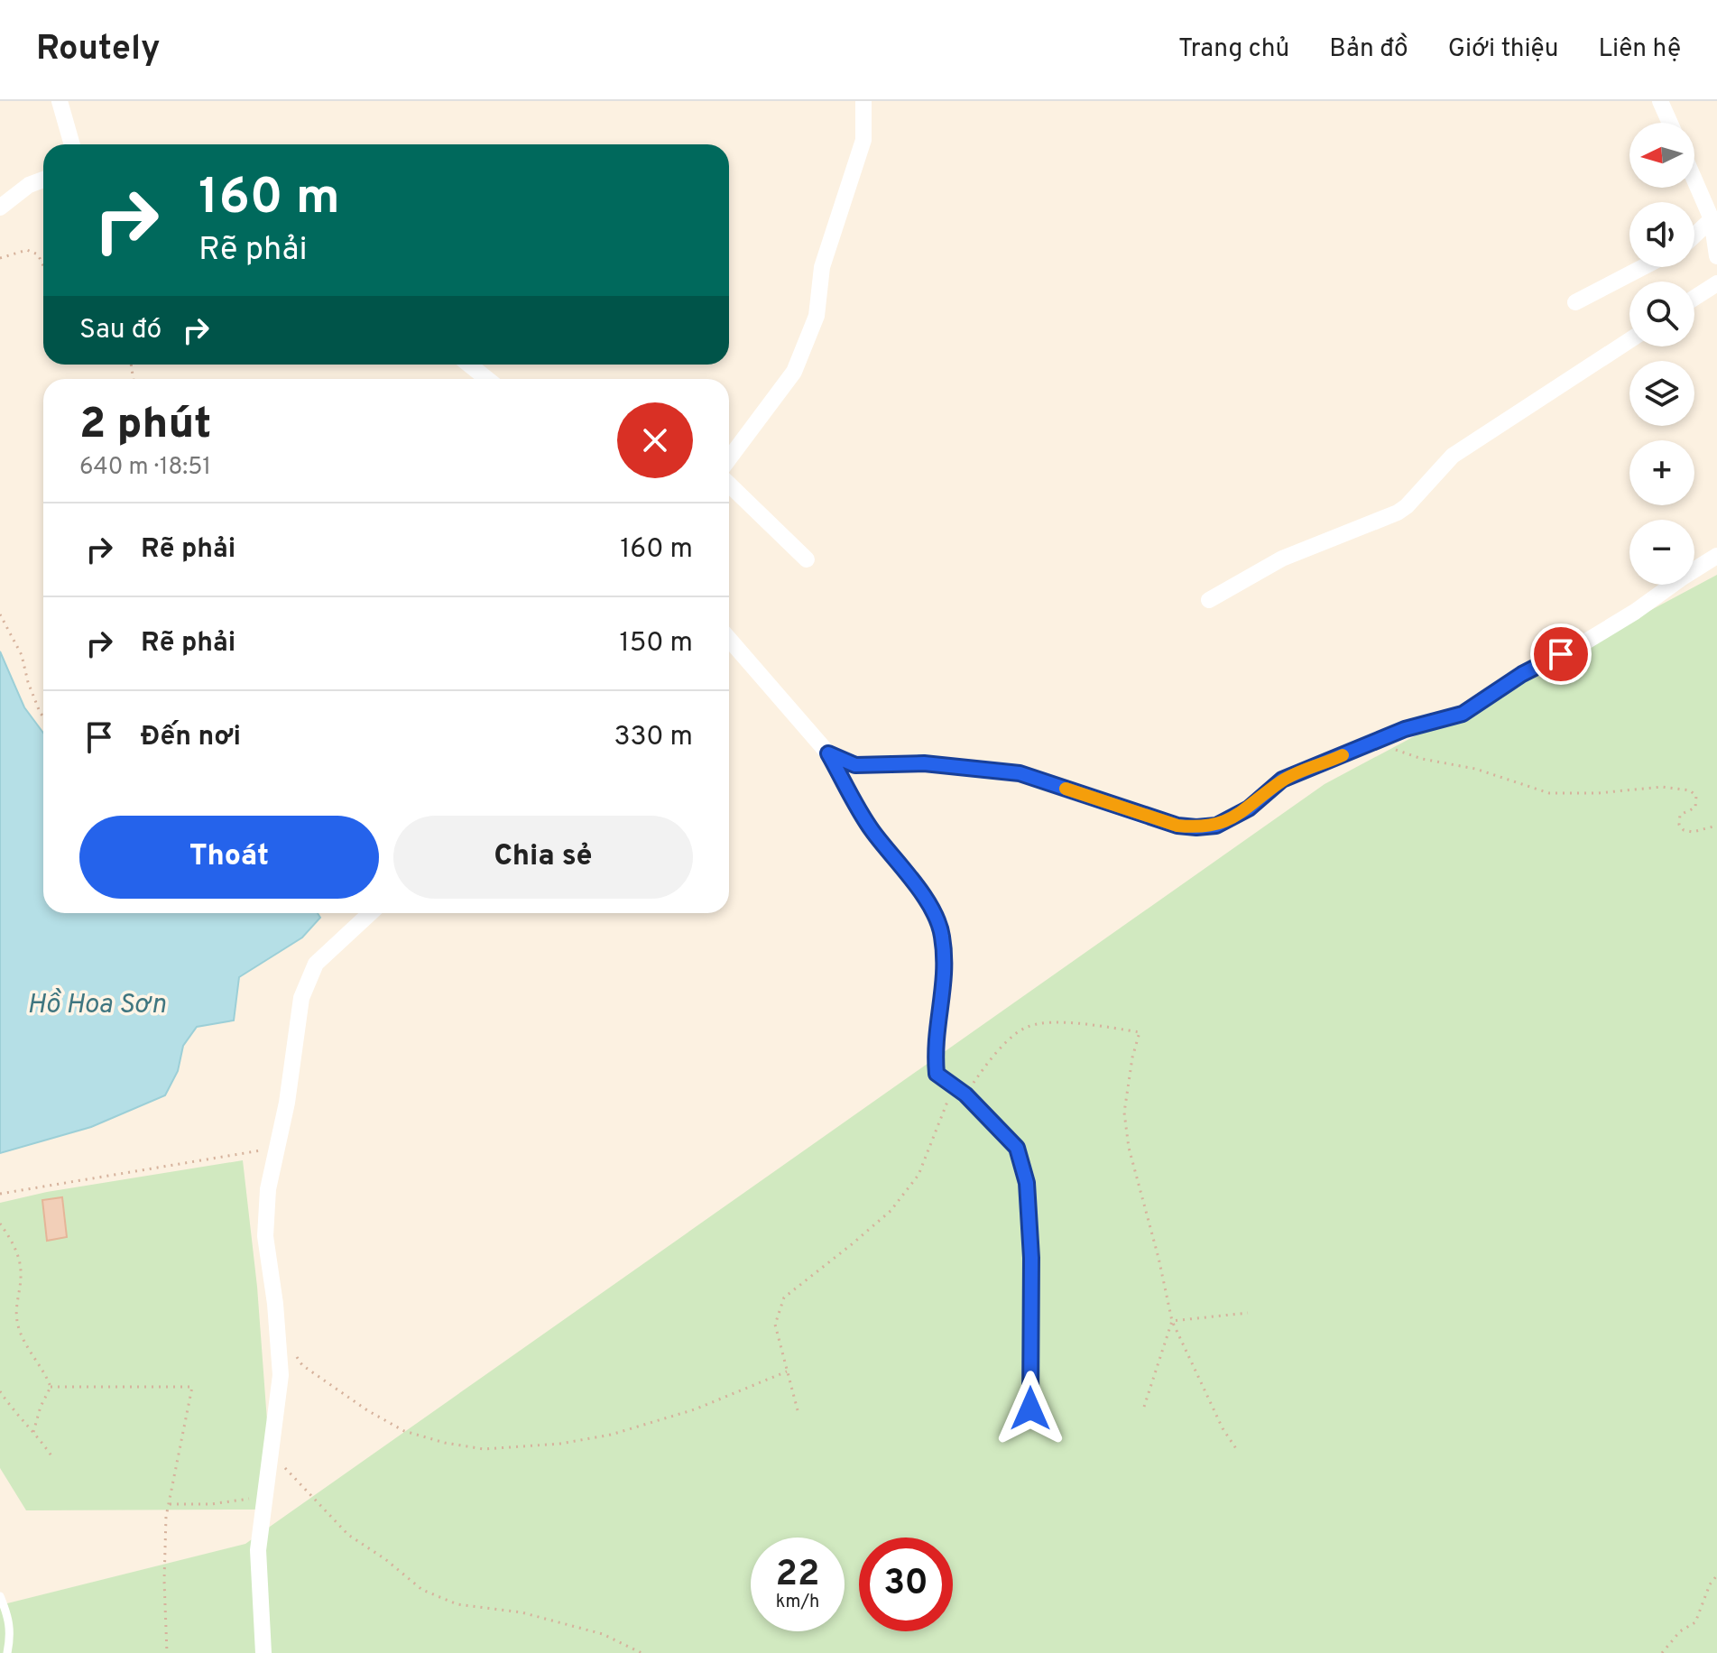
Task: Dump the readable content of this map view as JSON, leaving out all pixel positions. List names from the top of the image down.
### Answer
{
  "water": ["Hồ Hoa Sơn"],
  "north": "left",
  "page": {
    "header": "Routely",
    "nav": [
      "Trang chủ",
      "Bản đồ",
      "Giới thiệu",
      "Liên hệ"
    ],
    "map_buttons": ["+", "−"],
    "turn": ["160 m", "Rẽ phải"],
    "then": "Sau đó",
    "heading": ["2 phút", "640 m · 18:51"],
    "list": [
      {
        "name": "Rẽ phải",
        "value": "160 m"
      },
      {
        "name": "Rẽ phải",
        "value": "150 m"
      },
      {
        "name": "Đến nơi",
        "value": "330 m"
      }
    ],
    "buttons": ["Thoát", "Chia sẻ"],
    "speed": "22 km/h",
    "limit": "30"
  }
}
